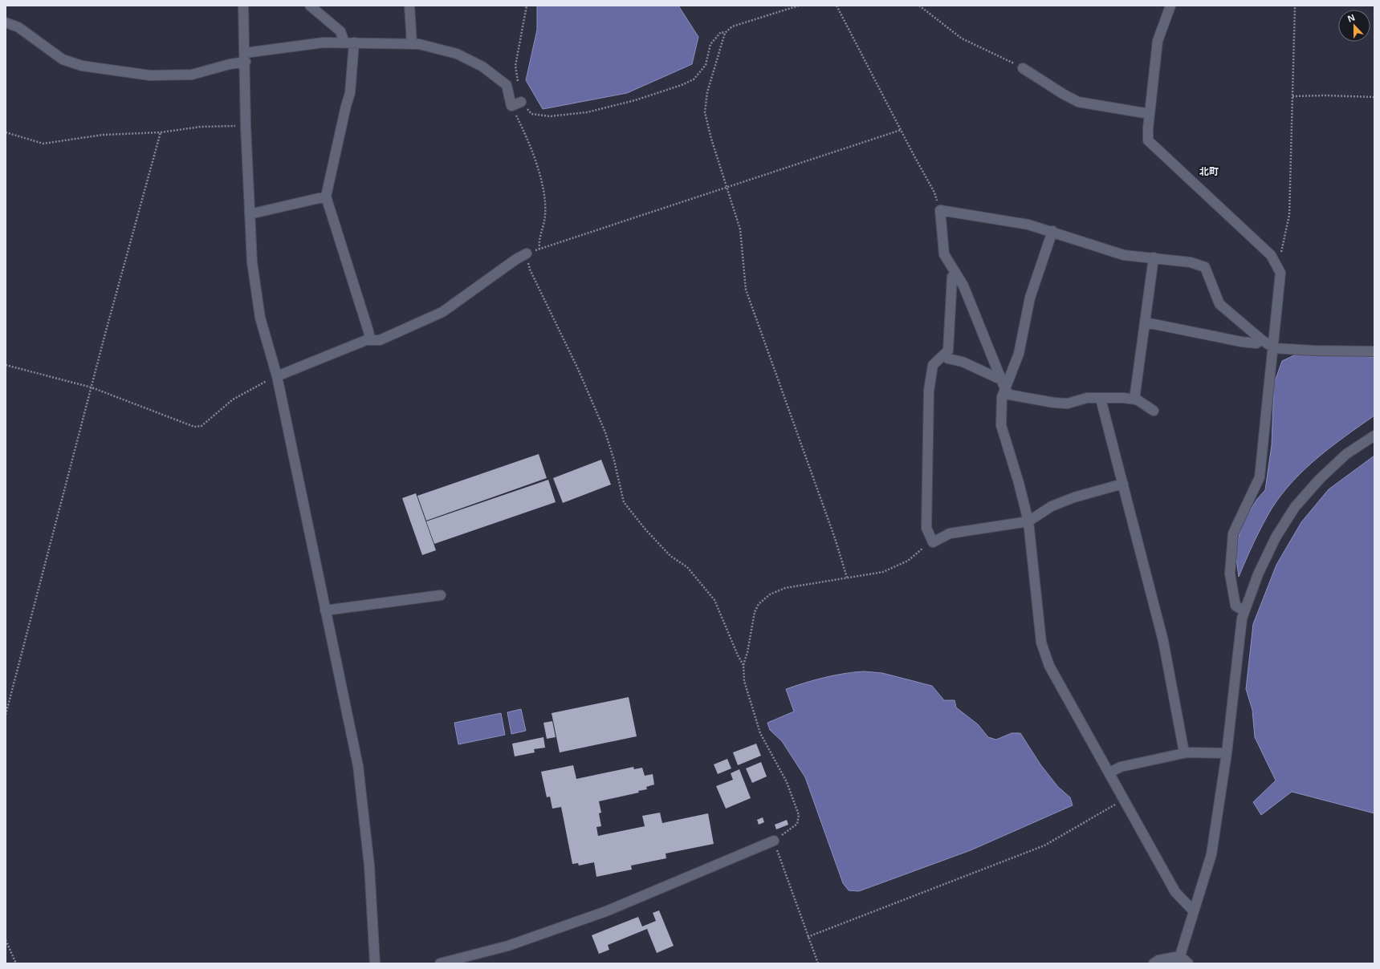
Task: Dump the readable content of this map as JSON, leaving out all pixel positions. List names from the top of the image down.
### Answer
{
  "districts": ["北町"],
  "north": "top"
}
